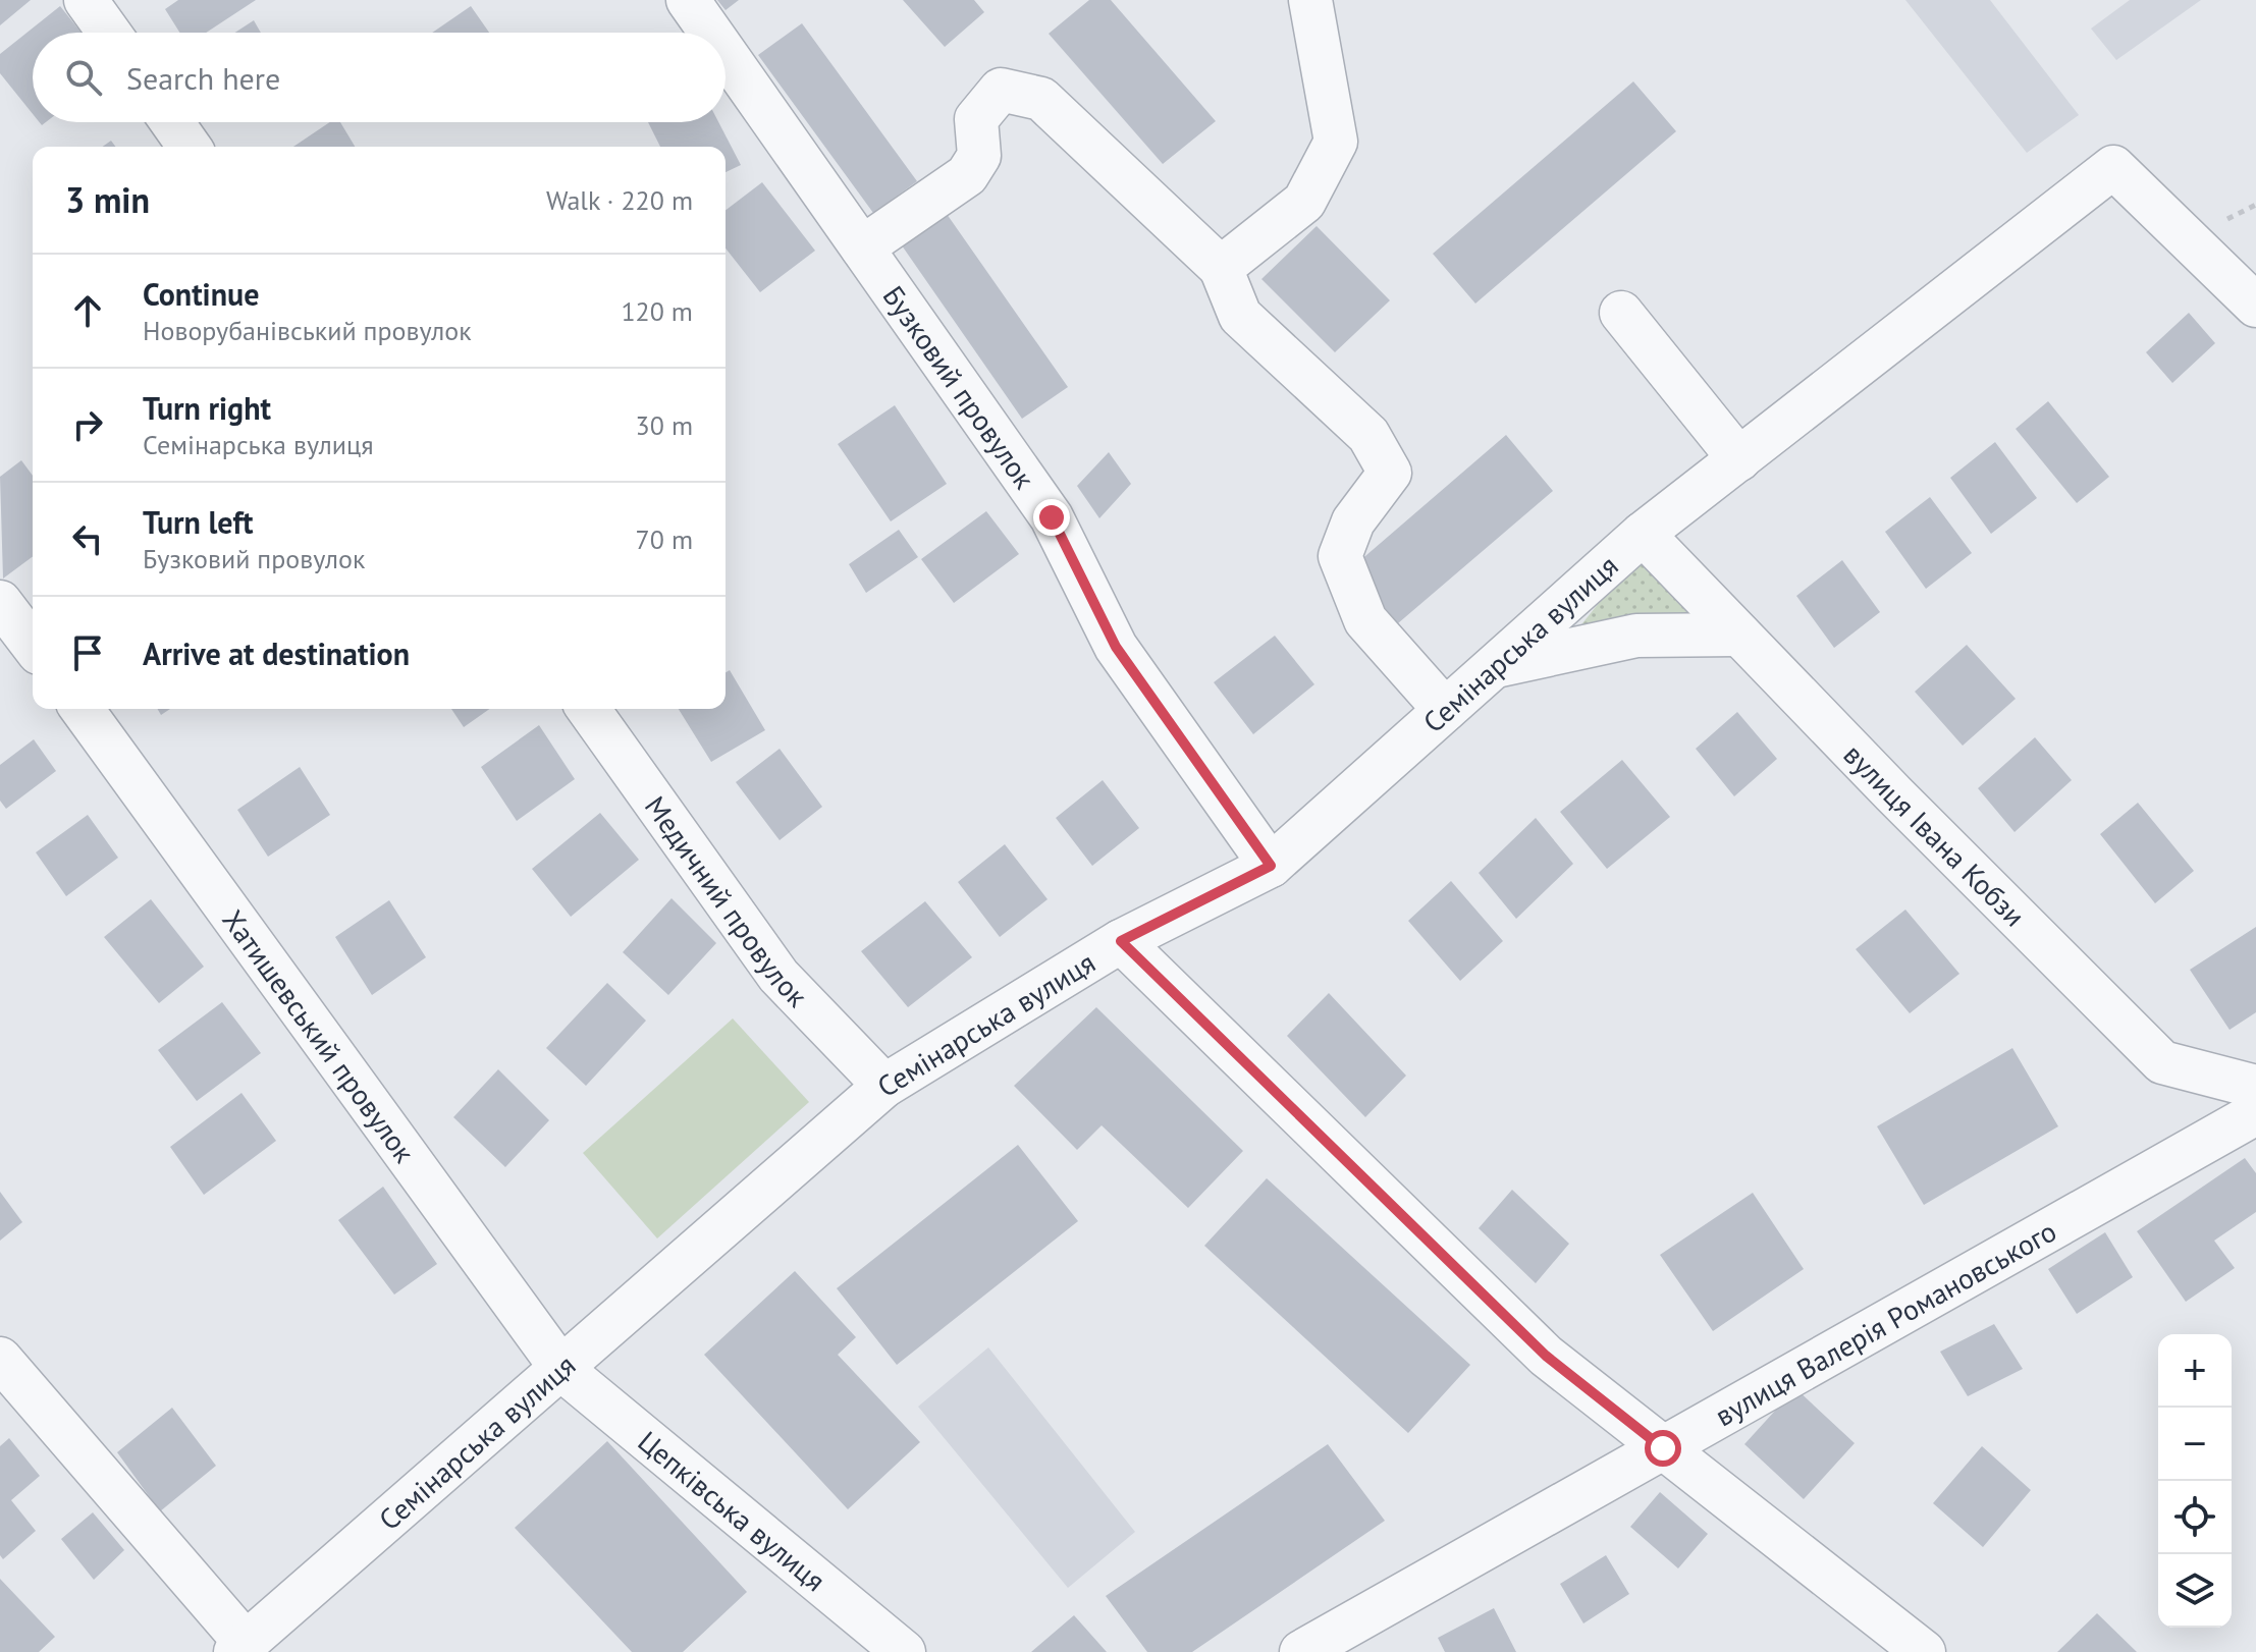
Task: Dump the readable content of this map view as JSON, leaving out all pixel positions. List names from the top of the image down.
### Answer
{
  "streets": {
    "street": [
      "Бузковий провулок",
      "Семінарська вулиця",
      "вулиця Івана Кобзи",
      "Медичний провулок",
      "Хатишевський провулок",
      "вулиця Валерія Романовського",
      "Цепківська вулиця"
    ]
  },
  "crossings": [
    ["Бузковий провулок", "Семінарська вулиця"],
    ["Семінарська вулиця", "вулиця Івана Кобзи"],
    ["Семінарська вулиця", "Медичний провулок"],
    ["Семінарська вулиця", "Хатишевський провулок"],
    ["Семінарська вулиця", "Цепківська вулиця"],
    ["Хатишевський провулок", "Цепківська вулиця"]
  ],
  "page": {
    "search": "Search here",
    "heading": ["3 min", "Walk · 220 m"],
    "list": [
      ["Continue", "Новорубанівський провулок", "120 m"],
      ["Turn right", "Семінарська вулиця", "30 m"],
      ["Turn left", "Бузковий провулок", "70 m"],
      "Arrive at destination"
    ],
    "map_buttons": ["+", "−"]
  }
}
